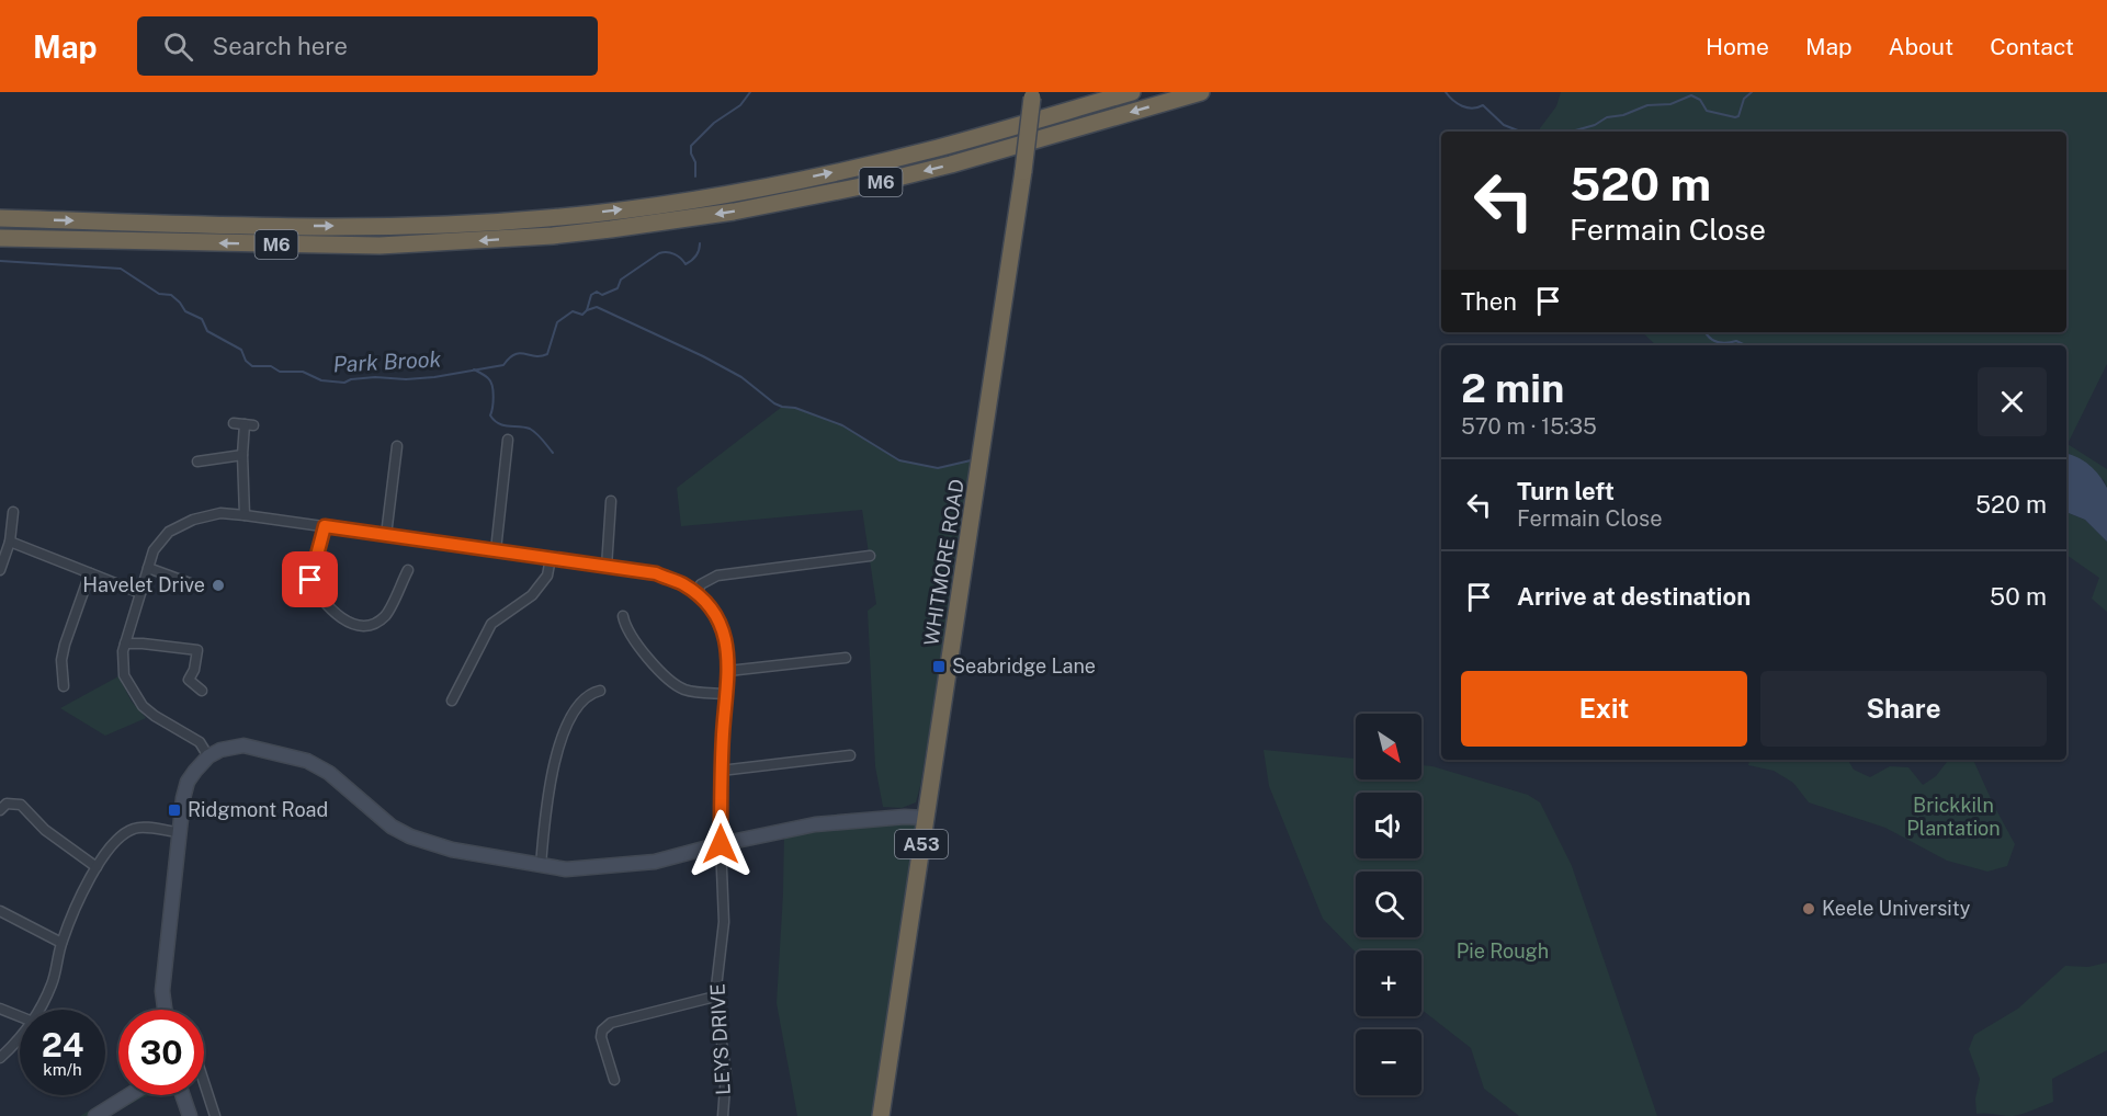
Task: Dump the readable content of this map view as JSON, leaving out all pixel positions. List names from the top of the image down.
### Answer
{
  "streets": {
    "highway": ["M6", "WHITMORE ROAD", "A53"],
    "street": ["LEYS DRIVE"]
  },
  "water": ["Park Brook"],
  "parks": ["Brickkiln Plantation", "Pie Rough"],
  "places": {
    "other": ["Havelet Drive", "Keele University"],
    "transit": ["Seabridge Lane", "Ridgmont Road"]
  },
  "north": "bottom right",
  "page": {
    "header": "Map",
    "search": "Search here",
    "nav": [
      "Home",
      "Map",
      "About",
      "Contact"
    ],
    "turn": ["520 m", "Fermain Close"],
    "then": "Then",
    "heading": ["2 min", "570 m · 15:35"],
    "list": [
      {
        "name": "Turn left",
        "note": "Fermain Close",
        "value": "520 m"
      },
      {
        "name": "Arrive at destination",
        "value": "50 m"
      }
    ],
    "buttons": ["Exit", "Share"],
    "map_buttons": ["+", "−"],
    "speed": "24 km/h",
    "limit": "30"
  }
}
